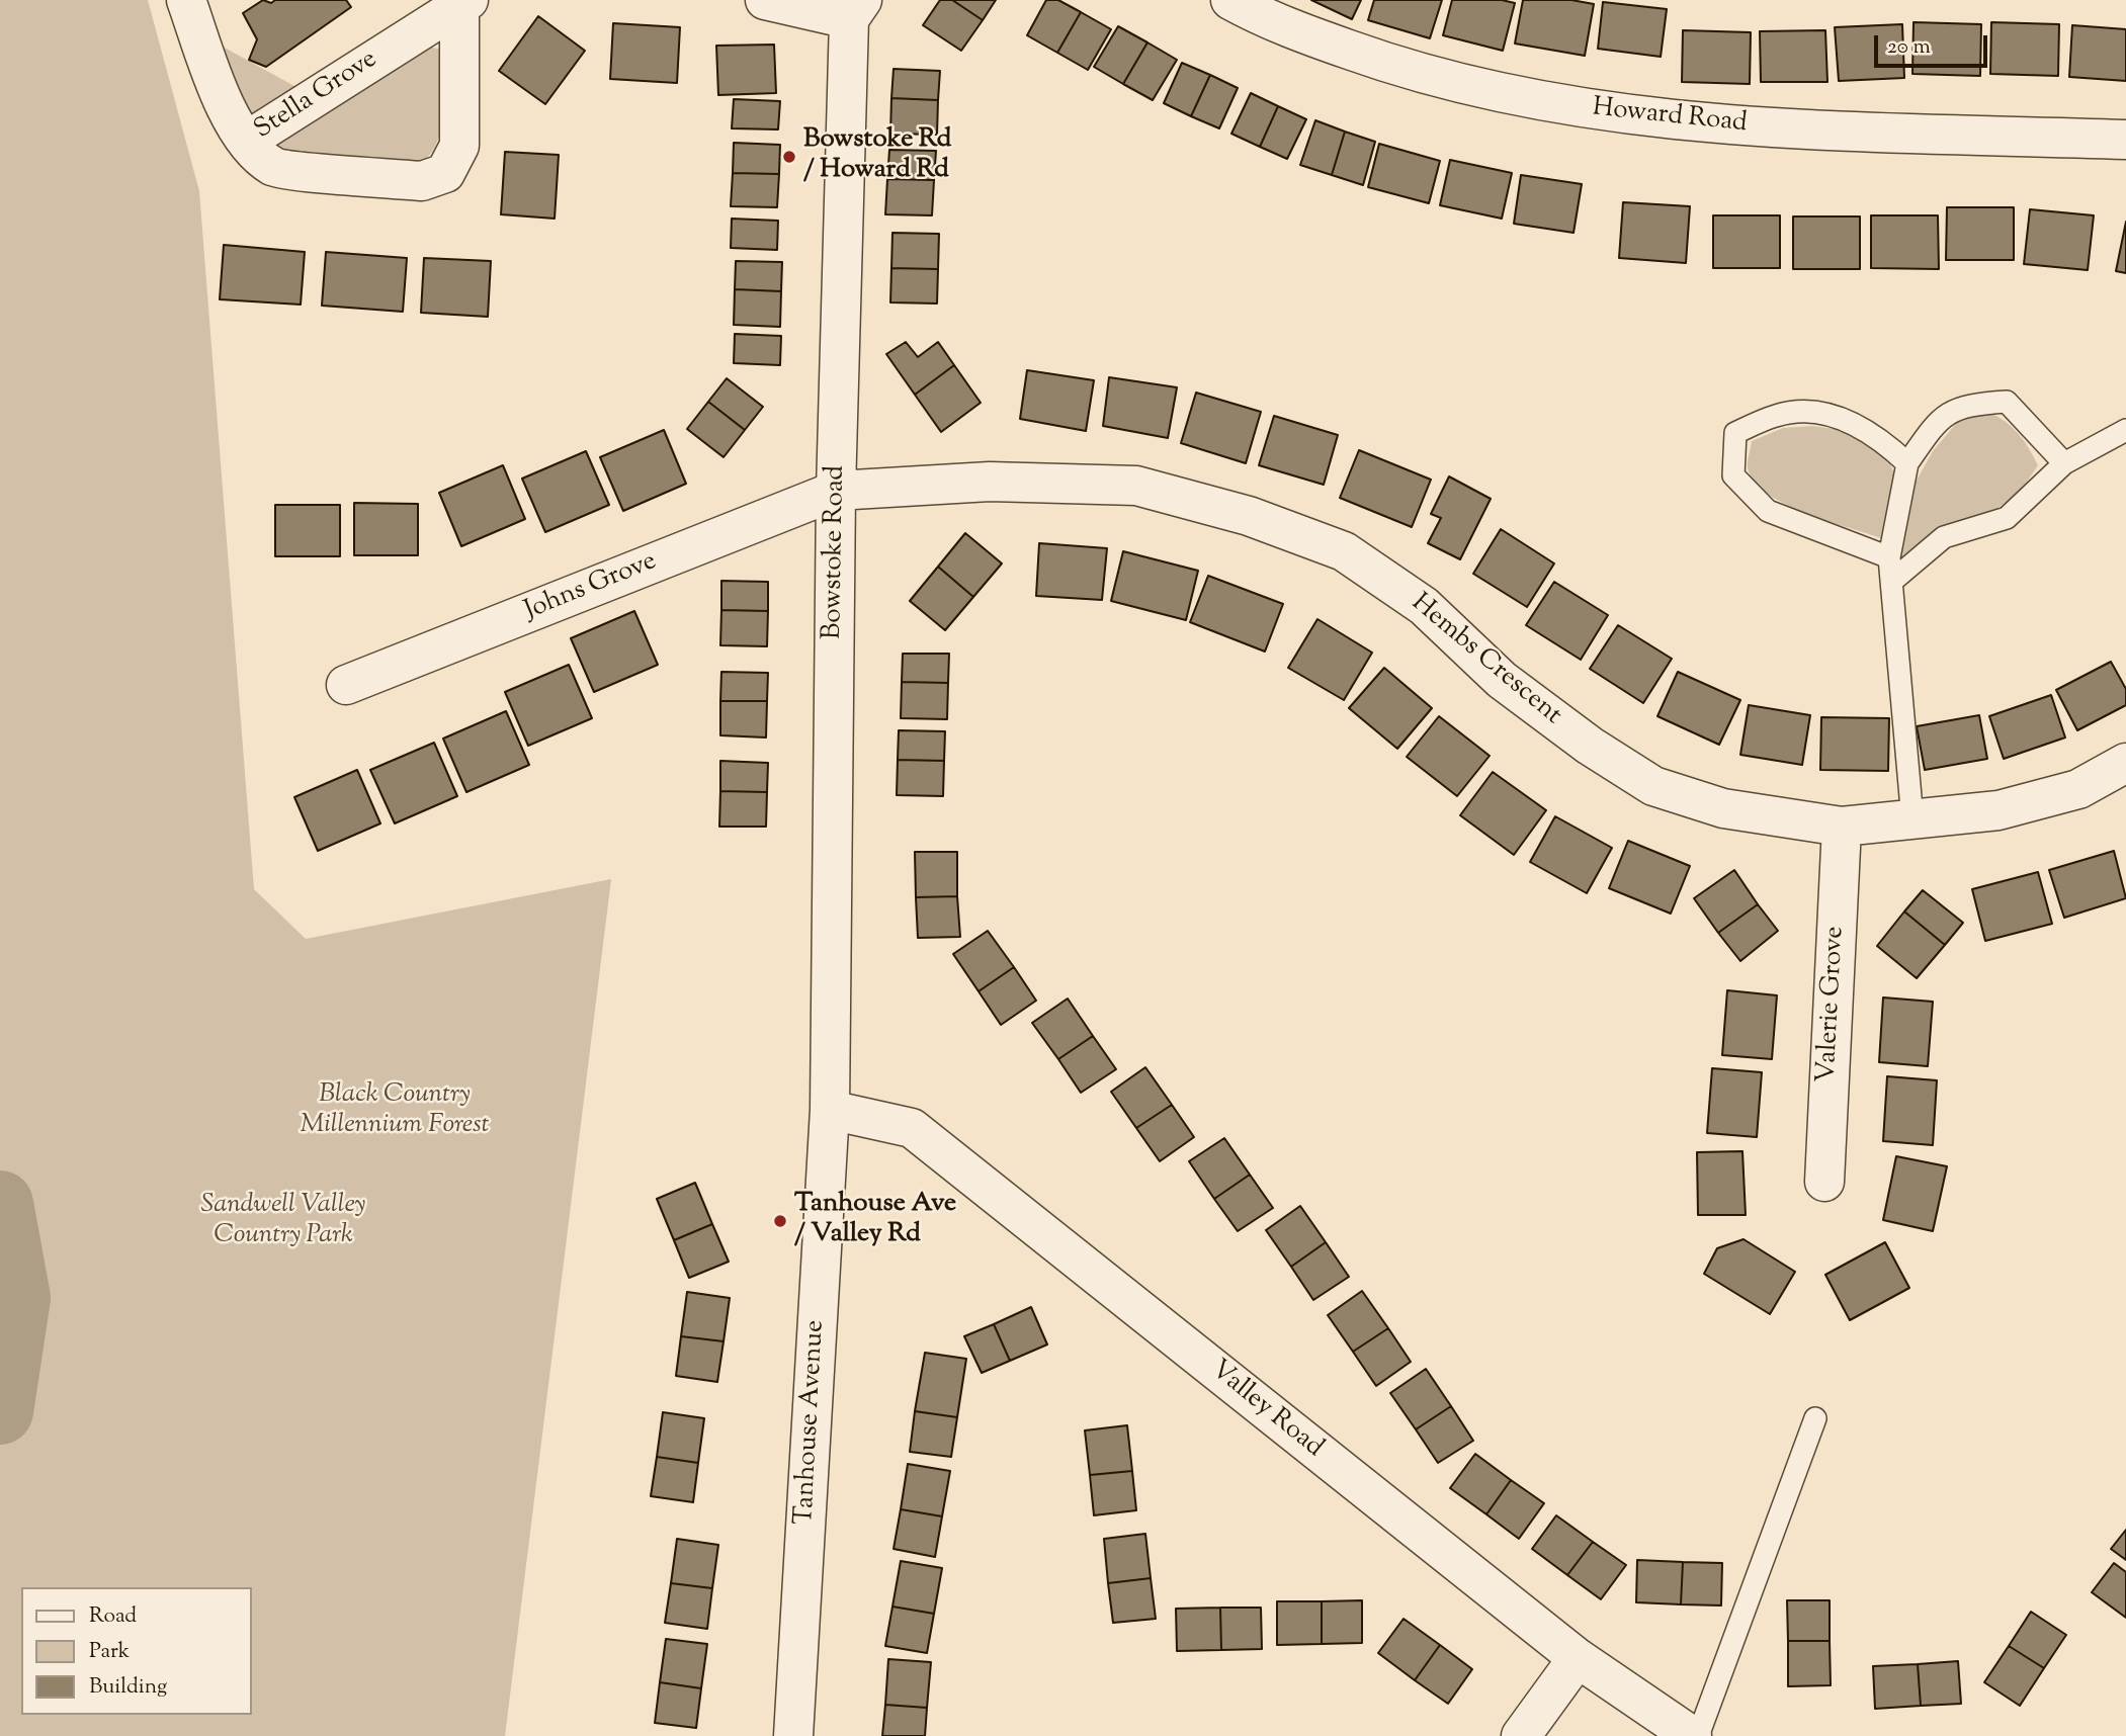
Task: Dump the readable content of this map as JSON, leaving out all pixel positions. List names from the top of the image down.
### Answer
{
  "streets": {
    "street": [
      "Stella Grove",
      "Howard Road",
      "Bowstoke Road",
      "Johns Grove",
      "Hembs Crescent",
      "Valerie Grove",
      "Valley Road",
      "Tanhouse Avenue"
    ]
  },
  "crossings": [
    ["Bowstoke Road", "Johns Grove"],
    ["Bowstoke Road", "Hembs Crescent"],
    ["Bowstoke Road", "Valley Road"],
    ["Bowstoke Road", "Tanhouse Avenue"],
    ["Johns Grove", "Hembs Crescent"],
    ["Hembs Crescent", "Valerie Grove"],
    ["Valley Road", "Tanhouse Avenue"]
  ],
  "parks": ["Black Country Millennium Forest", "Sandwell Valley Country Park"],
  "places": ["Bowstoke Rd / Howard Rd", "Tanhouse Ave / Valley Rd"],
  "legend": ["Road", "Park", "Building"],
  "scale_bar": "20 m"
}
